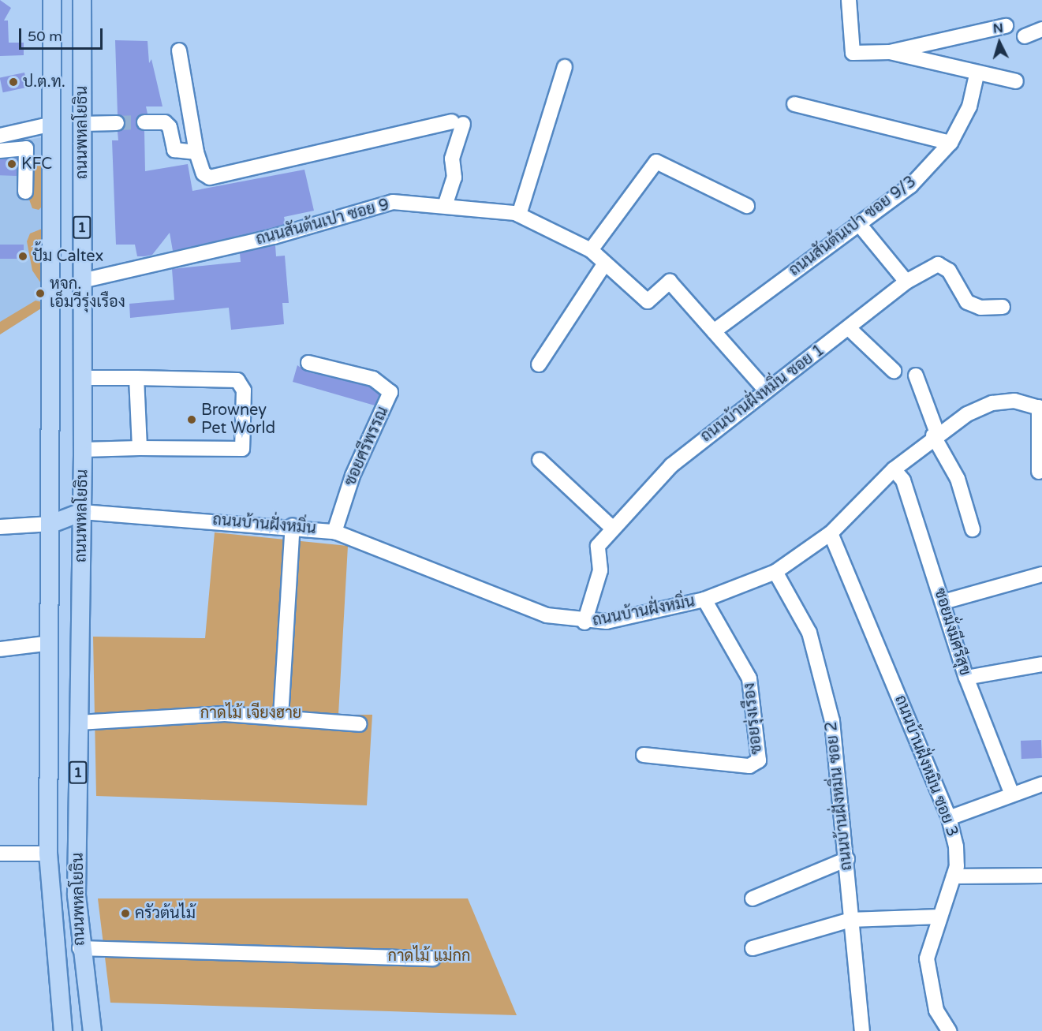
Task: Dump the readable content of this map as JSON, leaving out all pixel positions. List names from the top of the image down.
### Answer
{
  "streets": {
    "main road": ["ถนนพหลโยธิน", "1"],
    "street": [
      "ถนนสันต้นเปา ซอย 9",
      "ถนนสันต้นเปา ซอย 9/3",
      "ถนนบ้านฝั่งหมิ่น ซอย 1",
      "ซอยศรีพรรณ",
      "ถนนบ้านฝั่งหมิ่น",
      "ซอยมั่งมีศรีสุข",
      "ซอยรุ่งเรือง",
      "ถนนบ้านฝั่งหมิน ซอย 3",
      "ถนนบ้านฝั่งหมิ่น ซอย 2"
    ]
  },
  "crossings": [
    ["ถนนพหลโยธิน", "ถนนสันต้นเปา ซอย 9"],
    ["ถนนพหลโยธิน", "ถนนบ้านฝั่งหมิ่น"],
    ["ถนนสันต้นเปา ซอย 9", "ถนนสันต้นเปา ซอย 9/3"],
    ["ถนนสันต้นเปา ซอย 9", "ถนนบ้านฝั่งหมิ่น ซอย 1"],
    ["ถนนบ้านฝั่งหมิ่น ซอย 1", "ถนนบ้านฝั่งหมิ่น"],
    ["ซอยศรีพรรณ", "ถนนบ้านฝั่งหมิ่น"],
    ["ถนนบ้านฝั่งหมิ่น", "ซอยมั่งมีศรีสุข"],
    ["ถนนบ้านฝั่งหมิ่น", "ซอยรุ่งเรือง"],
    ["ถนนบ้านฝั่งหมิ่น", "ถนนบ้านฝั่งหมิน ซอย 3"],
    ["ถนนบ้านฝั่งหมิ่น", "ถนนบ้านฝั่งหมิ่น ซอย 2"]
  ],
  "parks": ["กาดไม้ เจียงฮาย", "กาดไม้ แม่กก"],
  "places": [
    "ป.ต.ท.",
    "KFC",
    "ปั้ม Caltex",
    "หจก. เอ็มวีรุ่งเรือง",
    "Browney Pet World",
    "ครัวต้นไม้"
  ],
  "scale_bar": "50 m",
  "north": "top"
}
